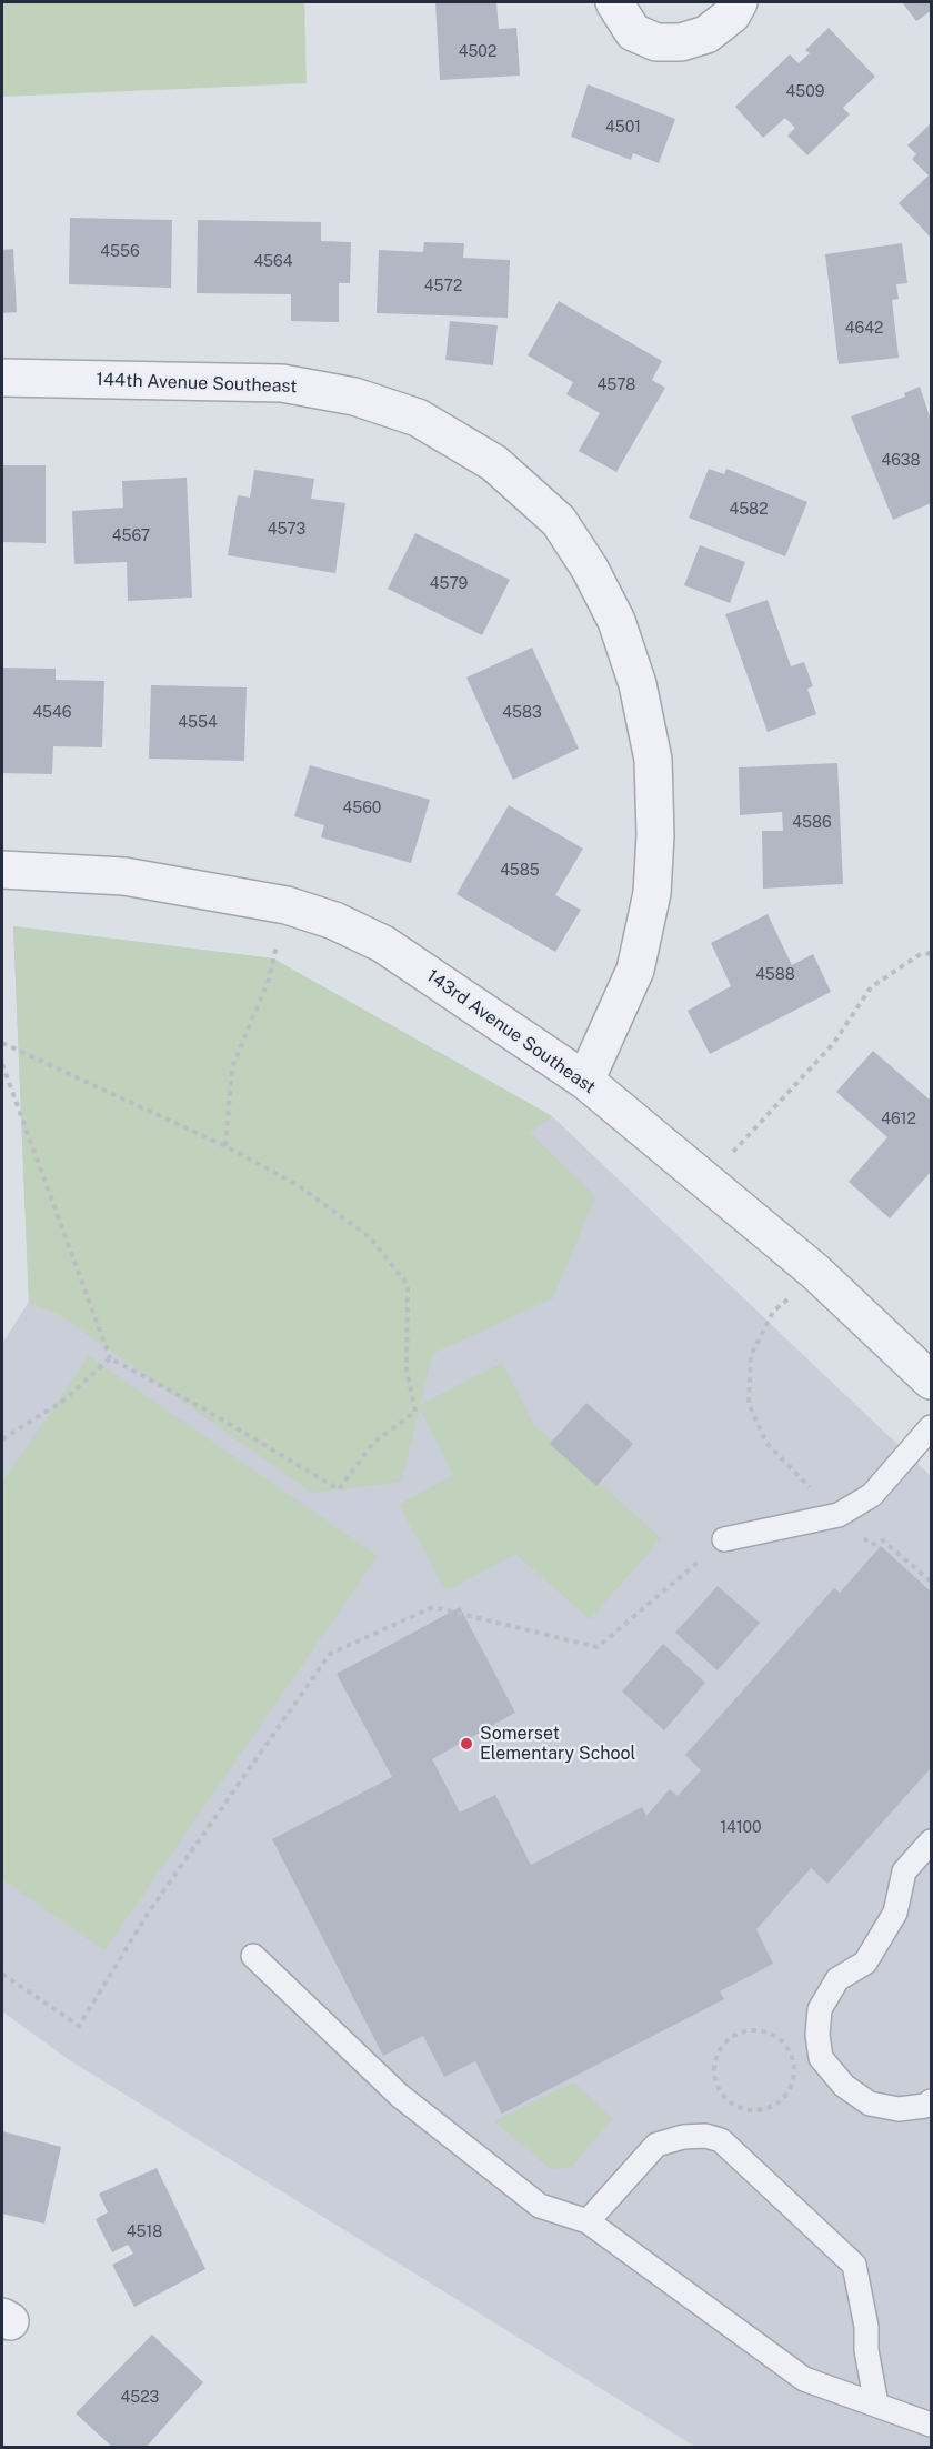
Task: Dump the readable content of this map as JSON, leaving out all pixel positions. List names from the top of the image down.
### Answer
{
  "streets": {
    "street": ["144th Avenue Southeast", "143rd Avenue Southeast"]
  },
  "crossings": [
    ["144th Avenue Southeast", "143rd Avenue Southeast"]
  ],
  "places": ["Somerset Elementary School"],
  "house_numbers": [
    "4502",
    "4509",
    "4501",
    "4556",
    "4564",
    "4572",
    "4642",
    "4578",
    "4638",
    "4582",
    "4573",
    "4567",
    "4579",
    "4546",
    "4583",
    "4554",
    "4560",
    "4586",
    "4585",
    "4588",
    "4612",
    "14100",
    "4518",
    "4523"
  ]
}
